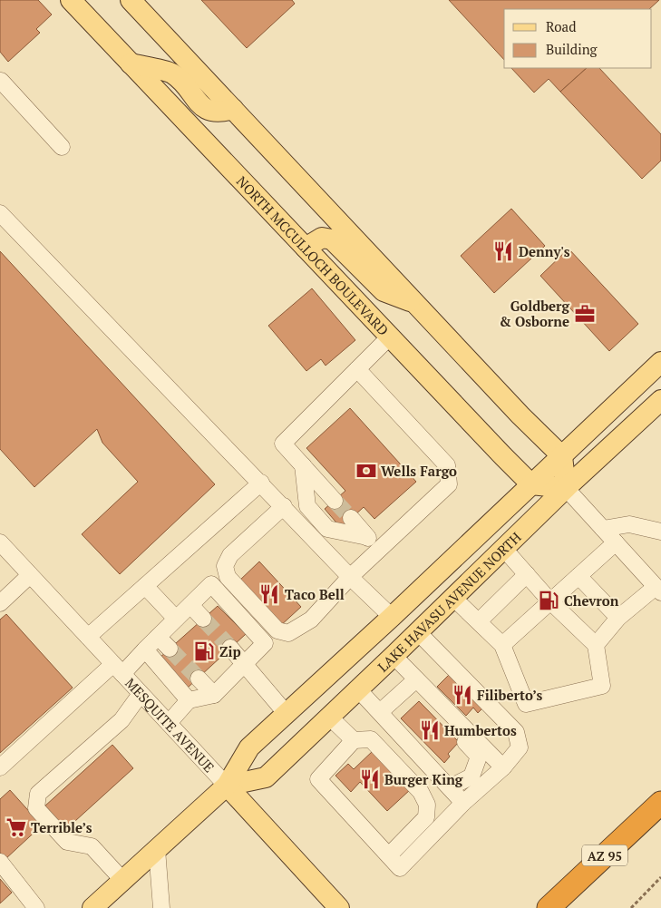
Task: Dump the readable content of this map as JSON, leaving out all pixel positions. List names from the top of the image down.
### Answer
{
  "streets": {
    "highway": ["AZ 95"],
    "main road": ["NORTH MCCULLOCH BOULEVARD", "LAKE HAVASU AVENUE NORTH", "MESQUITE AVENUE"]
  },
  "crossings": [
    ["NORTH MCCULLOCH BOULEVARD", "LAKE HAVASU AVENUE NORTH"],
    ["LAKE HAVASU AVENUE NORTH", "MESQUITE AVENUE"]
  ],
  "places": {
    "restaurant": [
      "Denny's",
      "Taco Bell",
      "Filiberto’s",
      "Humbertos",
      "Burger King"
    ],
    "office": ["Goldberg & Osborne"],
    "bank": ["Wells Fargo"],
    "fuel station": ["Chevron", "Zip"],
    "supermarket": ["Terrible’s"]
  },
  "legend": ["Road", "Building"]
}
